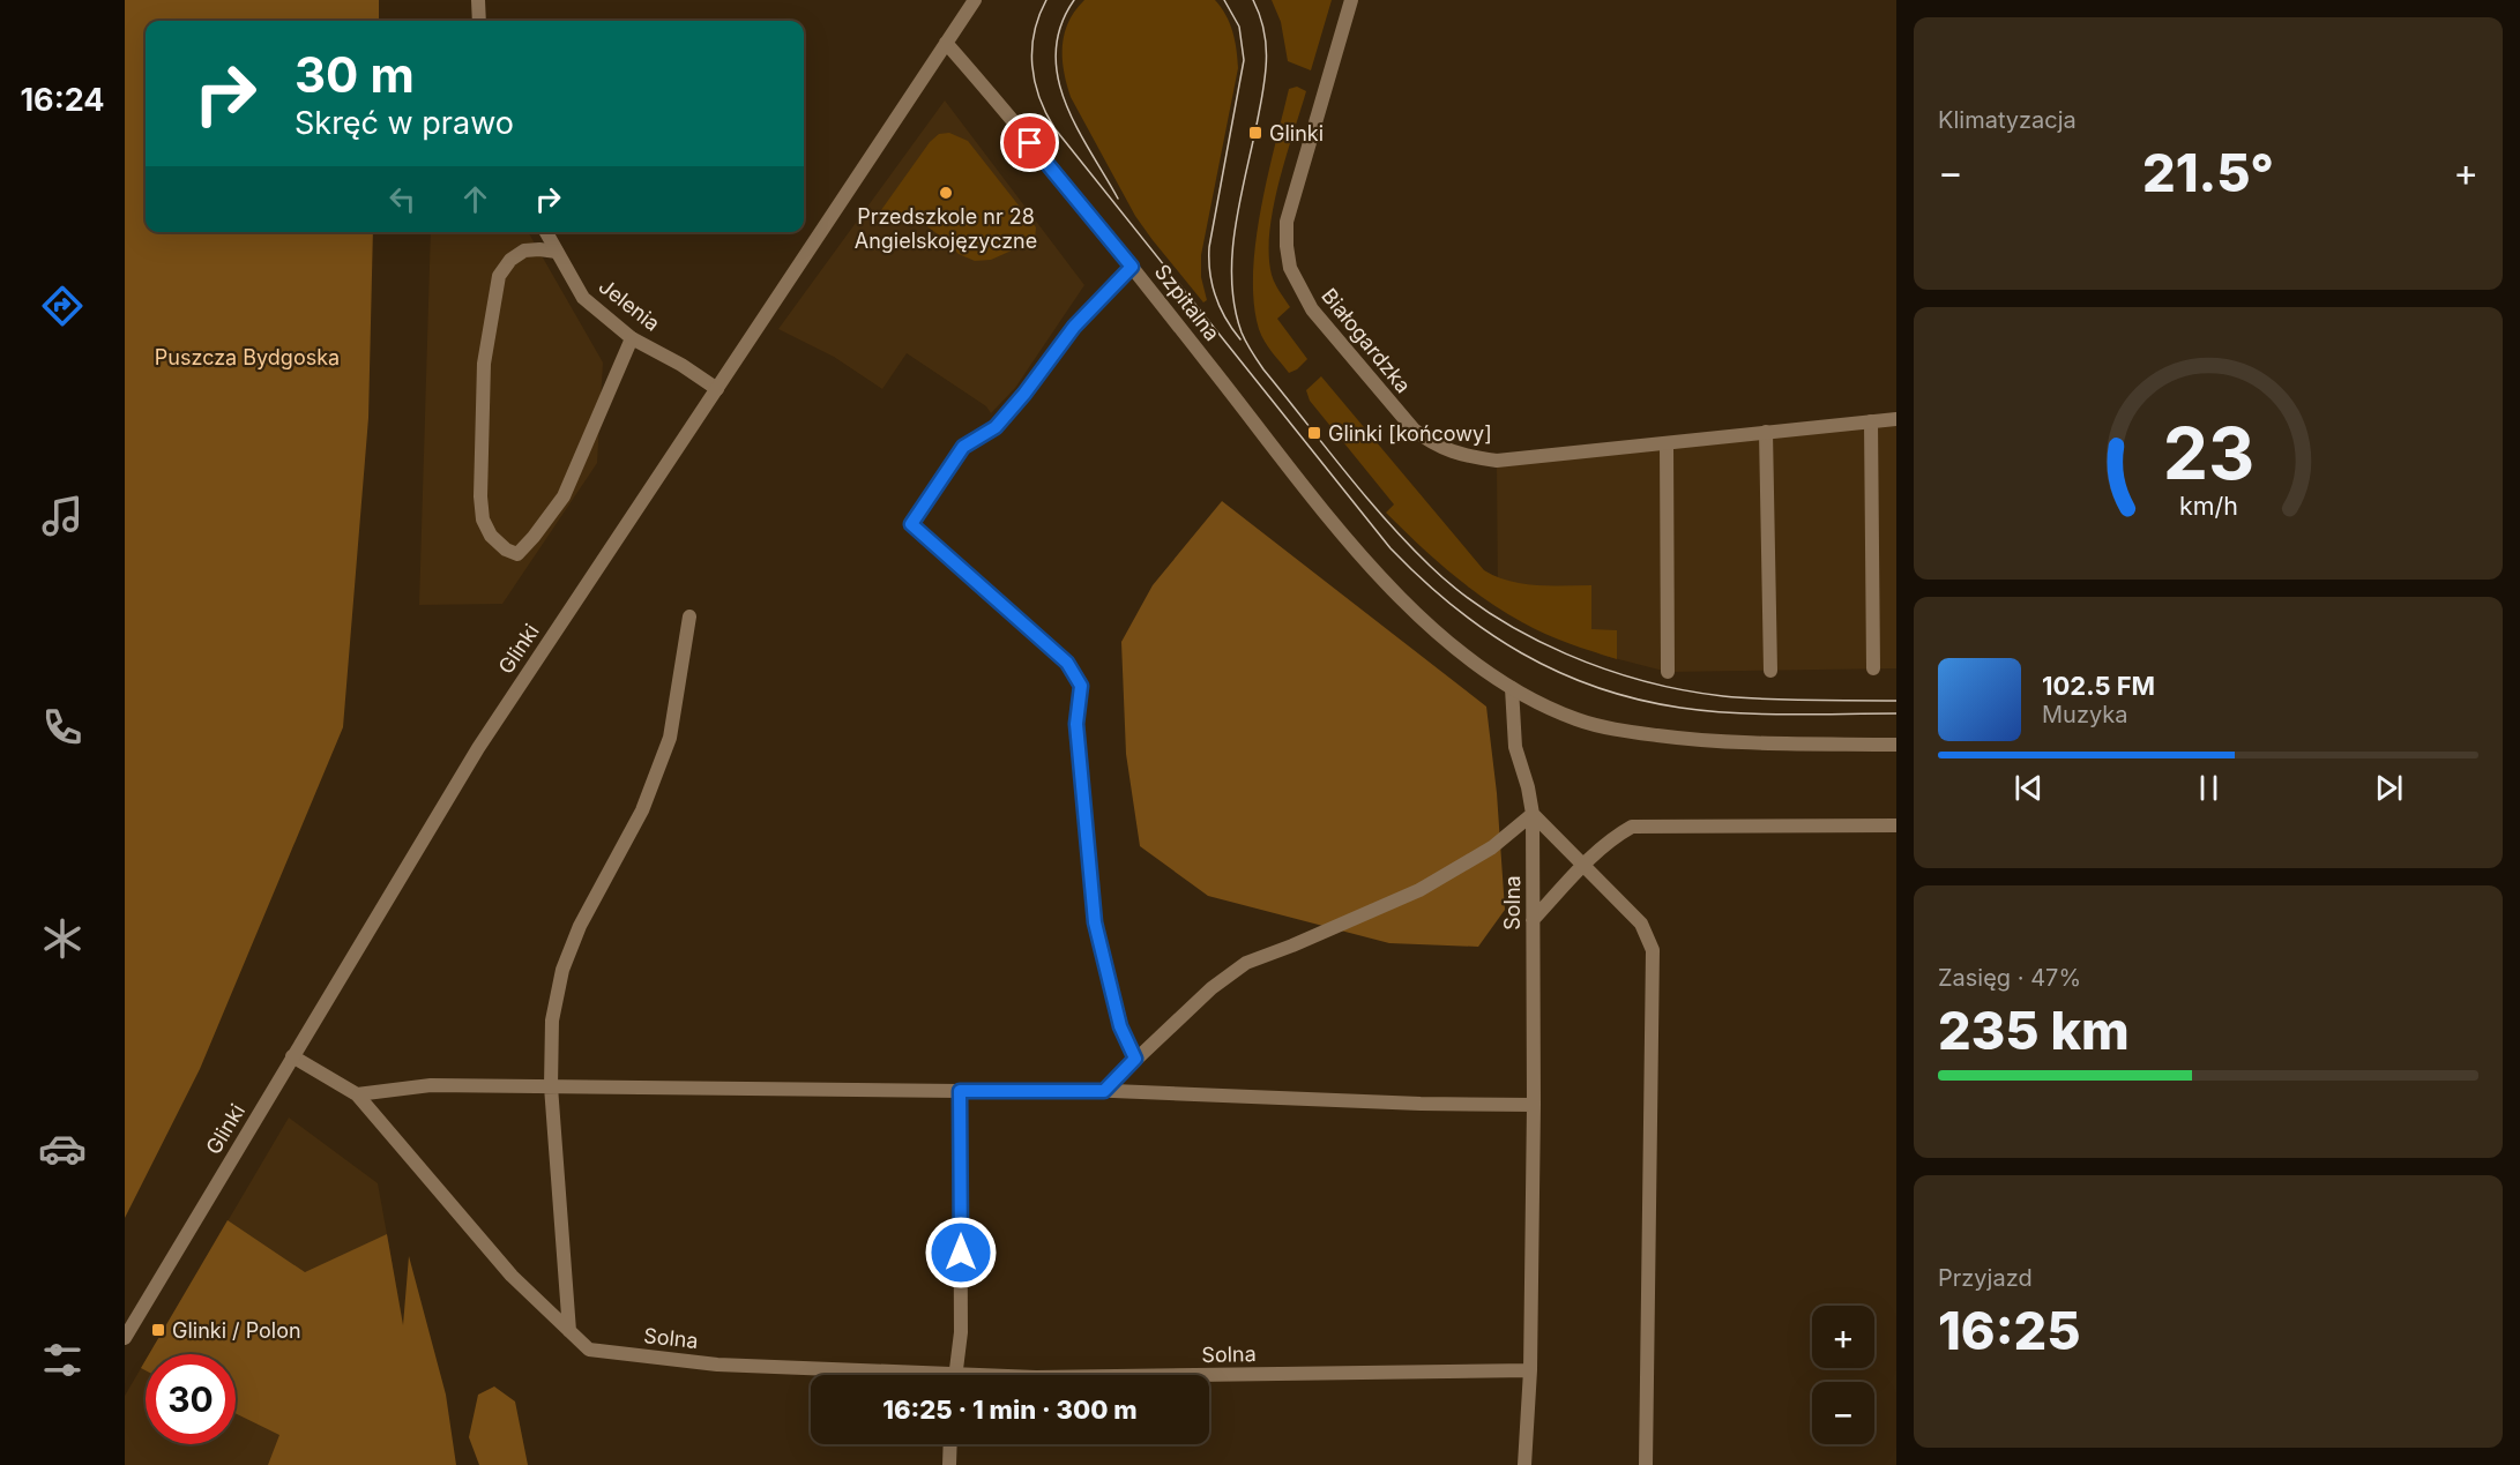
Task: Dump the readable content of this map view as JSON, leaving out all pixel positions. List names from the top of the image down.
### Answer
{
  "streets": {
    "street": [
      "Szpitalna",
      "Jelenia",
      "Białogardzka",
      "Glinki",
      "Solna"
    ]
  },
  "crossings": [
    ["Szpitalna", "Glinki"],
    ["Szpitalna", "Solna"],
    ["Jelenia", "Glinki"],
    ["Glinki", "Solna"]
  ],
  "parks": ["Puszcza Bydgoska"],
  "places": {
    "transit": ["Glinki", "Glinki [końcowy]", "Glinki / Polon"],
    "other": ["Przedszkole nr 28 Angielskojęzyczne"]
  },
  "page": {
    "tabs": "16:24",
    "tile": [
      "Klimatyzacja",
      ["Zasięg · 47%", "235 km"],
      ["Przyjazd", "16:25"]
    ],
    "turn": ["30 m", "Skręć w prawo"],
    "heat": ["−", "21.5°", "+"],
    "song": ["102.5 FM", "Muzyka"],
    "map_buttons": ["+", "−"],
    "limit": "30",
    "trip": "16:25 · 1 min · 300 m",
    "gauge": ["23", "km/h"]
  }
}
